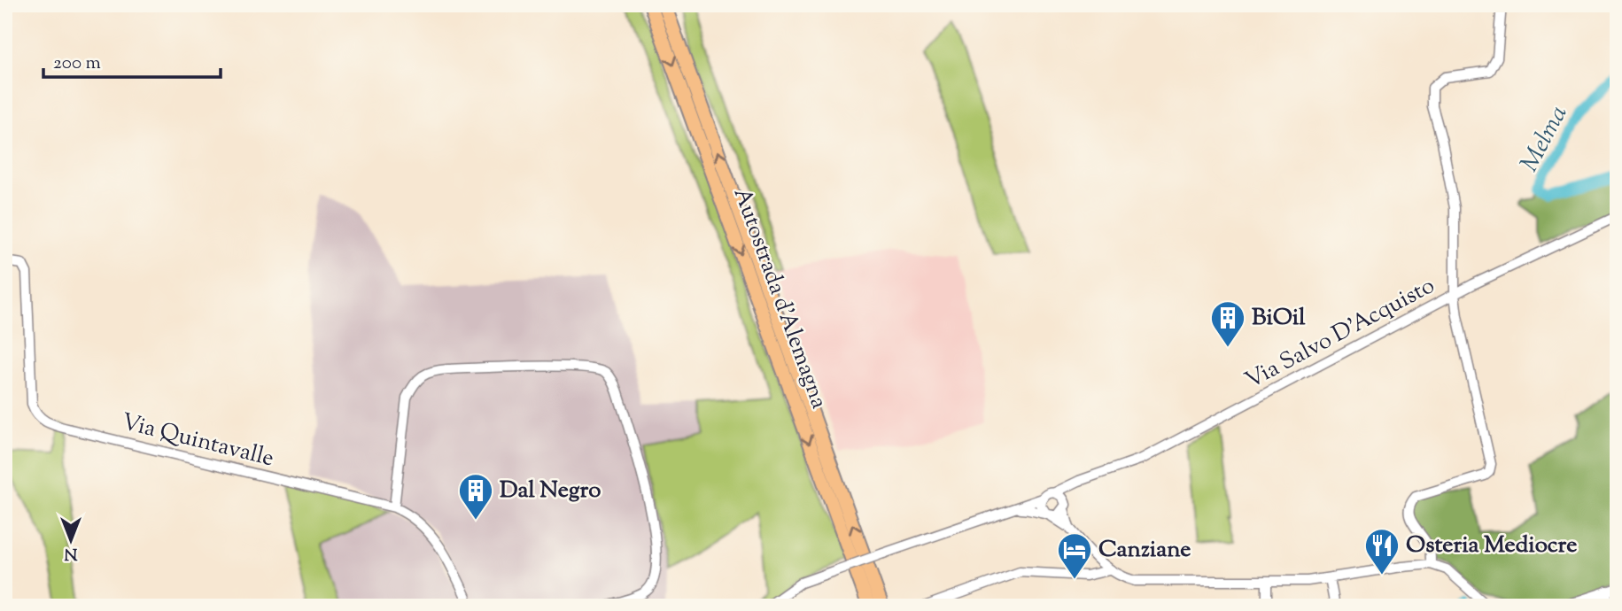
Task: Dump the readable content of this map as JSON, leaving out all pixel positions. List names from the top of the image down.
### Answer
{
  "streets": {
    "highway": ["Autostrada d'Alemagna"],
    "street": ["Via Salvo D'Acquisto", "Via Quintavalle"]
  },
  "water": ["Melma"],
  "places": {
    "building": ["BiOil", "Dal Negro"],
    "restaurant": ["Osteria Mediocre"],
    "hotel": ["Canziane"]
  },
  "scale_bar": "200 m",
  "north": "bottom"
}
